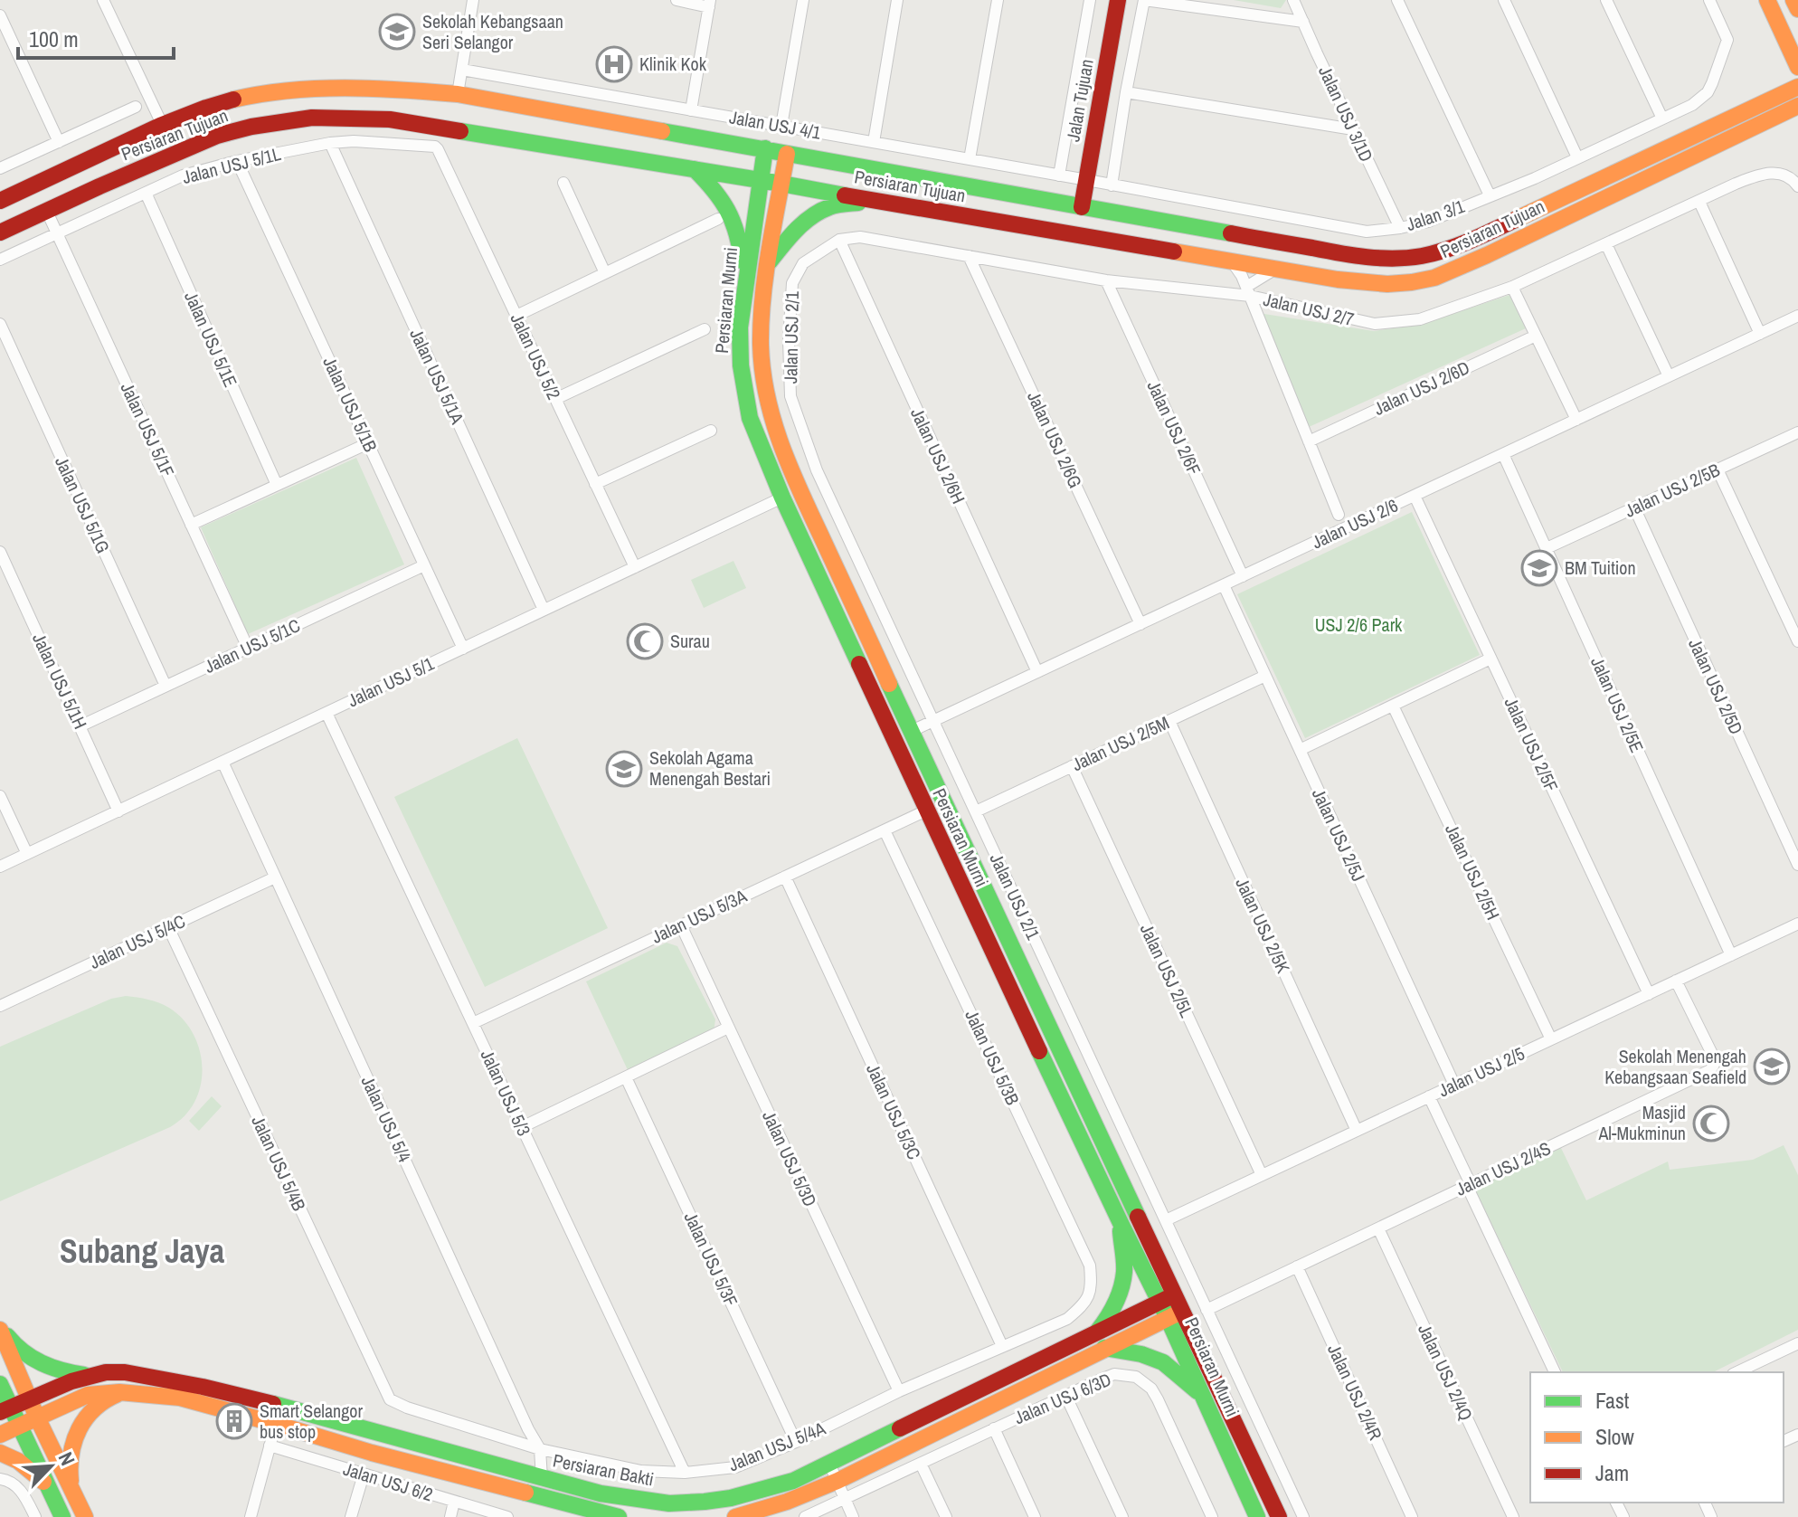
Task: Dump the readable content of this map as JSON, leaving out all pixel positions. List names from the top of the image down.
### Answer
{
  "streets": {
    "main road": [
      "Jalan Tujuan",
      "Persiaran Tujuan",
      "Persiaran Murni",
      "Persiaran Bakti"
    ],
    "street": [
      "Jalan USJ 3/1D",
      "Jalan USJ 4/1",
      "Jalan USJ 5/1L",
      "Jalan 3/1",
      "Jalan USJ 2/7",
      "Jalan USJ 2/1",
      "Jalan USJ 5/1E",
      "Jalan USJ 5/2",
      "Jalan USJ 5/1A",
      "Jalan USJ 2/6D",
      "Jalan USJ 5/1B",
      "Jalan USJ 2/6F",
      "Jalan USJ 5/1F",
      "Jalan USJ 2/6G",
      "Jalan USJ 2/6H",
      "Jalan USJ 2/5B",
      "Jalan USJ 5/1G",
      "Jalan USJ 2/6",
      "Jalan USJ 5/1C",
      "Jalan USJ 5/1H",
      "Jalan USJ 5/1",
      "Jalan USJ 2/5D",
      "Jalan USJ 2/5E",
      "Jalan USJ 2/5M",
      "Jalan USJ 2/5F",
      "Jalan USJ 2/5J",
      "Jalan USJ 2/5H",
      "Jalan USJ 5/3A",
      "Jalan USJ 2/5K",
      "Jalan USJ 5/4C",
      "Jalan USJ 2/5L",
      "Jalan USJ 5/3B",
      "Jalan USJ 2/5",
      "Jalan USJ 5/3",
      "Jalan USJ 5/3C",
      "Jalan USJ 5/4",
      "Jalan USJ 5/3D",
      "Jalan USJ 5/4B",
      "Jalan USJ 2/4S",
      "Jalan USJ 5/3F",
      "Jalan USJ 2/4Q",
      "Jalan USJ 2/4R",
      "Jalan USJ 6/3D",
      "Jalan USJ 5/4A",
      "Jalan USJ 6/2"
    ]
  },
  "crossings": [
    ["Jalan Tujuan", "Jalan USJ 4/1"],
    ["Jalan Tujuan", "Persiaran Tujuan"],
    ["Jalan Tujuan", "Jalan 3/1"],
    ["Jalan USJ 3/1D", "Jalan 3/1"],
    ["Jalan USJ 4/1", "Jalan 3/1"],
    ["Persiaran Tujuan", "Persiaran Murni"],
    ["Persiaran Tujuan", "Jalan USJ 5/1F"],
    ["Jalan USJ 5/1L", "Jalan USJ 5/1E"],
    ["Jalan USJ 5/1L", "Jalan USJ 5/2"],
    ["Jalan USJ 5/1L", "Jalan USJ 5/1A"],
    ["Jalan USJ 5/1L", "Jalan USJ 5/1B"],
    ["Jalan USJ 5/1L", "Jalan USJ 5/1F"],
    ["Persiaran Murni", "Jalan USJ 2/6"],
    ["Persiaran Murni", "Jalan USJ 5/1"],
    ["Persiaran Murni", "Jalan USJ 5/3A"],
    ["Persiaran Murni", "Persiaran Bakti"],
    ["Jalan USJ 2/7", "Jalan USJ 2/1"],
    ["Jalan USJ 2/7", "Jalan USJ 2/6F"],
    ["Jalan USJ 2/7", "Jalan USJ 2/6G"],
    ["Jalan USJ 2/7", "Jalan USJ 2/6H"],
    ["Jalan USJ 2/1", "Jalan USJ 2/6H"],
    ["Jalan USJ 2/1", "Jalan USJ 2/6"],
    ["Jalan USJ 2/1", "Jalan USJ 2/5M"],
    ["Jalan USJ 2/1", "Jalan USJ 2/5"],
    ["Jalan USJ 2/1", "Jalan USJ 2/4S"],
    ["Jalan USJ 5/2", "Jalan USJ 5/1"],
    ["Jalan USJ 5/1A", "Jalan USJ 5/1"],
    ["Jalan USJ 5/1B", "Jalan USJ 5/1C"],
    ["Jalan USJ 5/1B", "Jalan USJ 5/1"],
    ["Jalan USJ 2/6F", "Jalan USJ 2/6"],
    ["Jalan USJ 5/1F", "Jalan USJ 5/1C"],
    ["Jalan USJ 2/6G", "Jalan USJ 2/6"],
    ["Jalan USJ 2/6H", "Jalan USJ 2/6"],
    ["Jalan USJ 2/5B", "Jalan USJ 2/5D"],
    ["Jalan USJ 2/5B", "Jalan USJ 2/5E"],
    ["Jalan USJ 5/1G", "Jalan USJ 5/1C"],
    ["Jalan USJ 2/6", "Jalan USJ 2/5E"],
    ["Jalan USJ 2/6", "Jalan USJ 2/5F"],
    ["Jalan USJ 2/6", "Jalan USJ 2/5J"],
    ["Jalan USJ 5/1C", "Jalan USJ 5/1H"],
    ["Jalan USJ 5/1H", "Jalan USJ 5/1"],
    ["Jalan USJ 5/1", "Jalan USJ 5/3"],
    ["Jalan USJ 5/1", "Jalan USJ 5/4"],
    ["Jalan USJ 2/5E", "Jalan USJ 2/5"],
    ["Jalan USJ 2/5M", "Jalan USJ 2/5J"],
    ["Jalan USJ 2/5M", "Jalan USJ 2/5K"],
    ["Jalan USJ 2/5M", "Jalan USJ 2/5L"],
    ["Jalan USJ 2/5F", "Jalan USJ 2/5"],
    ["Jalan USJ 2/5J", "Jalan USJ 2/5"],
    ["Jalan USJ 2/5H", "Jalan USJ 2/5"],
    ["Jalan USJ 5/3A", "Jalan USJ 5/3B"],
    ["Jalan USJ 5/3A", "Jalan USJ 5/3"],
    ["Jalan USJ 5/3A", "Jalan USJ 5/3C"],
    ["Jalan USJ 5/3A", "Jalan USJ 5/3D"],
    ["Jalan USJ 2/5K", "Jalan USJ 2/5"],
    ["Jalan USJ 5/4C", "Jalan USJ 5/4"],
    ["Jalan USJ 5/4C", "Jalan USJ 5/4B"],
    ["Jalan USJ 2/5L", "Jalan USJ 2/5"],
    ["Jalan USJ 5/3B", "Jalan USJ 5/4A"],
    ["Jalan USJ 2/5", "Jalan USJ 2/4S"],
    ["Jalan USJ 5/3", "Jalan USJ 5/4A"],
    ["Jalan USJ 5/3C", "Jalan USJ 5/4A"],
    ["Jalan USJ 5/4", "Jalan USJ 5/4A"],
    ["Jalan USJ 5/4", "Persiaran Bakti"],
    ["Jalan USJ 5/3D", "Jalan USJ 5/4A"],
    ["Jalan USJ 5/4B", "Jalan USJ 5/4A"],
    ["Jalan USJ 2/4S", "Jalan USJ 2/4Q"],
    ["Jalan USJ 2/4S", "Jalan USJ 2/4R"],
    ["Jalan USJ 5/3F", "Jalan USJ 5/4A"]
  ],
  "districts": ["Subang Jaya"],
  "parks": ["USJ 2/6 Park"],
  "places": {
    "school or university": [
      "Sekolah Kebangsaan Seri Selangor",
      "BM Tuition",
      "Sekolah Agama Menengah Bestari",
      "Sekolah Menengah Kebangsaan Seafield"
    ],
    "hospital": ["Klinik Kok"],
    "mosque": ["Surau", "Masjid Al-Mukminun"],
    "building": ["Smart Selangor bus stop"]
  },
  "legend": ["Fast", "Slow", "Jam"],
  "scale_bar": "100 m",
  "north": "top right"
}
